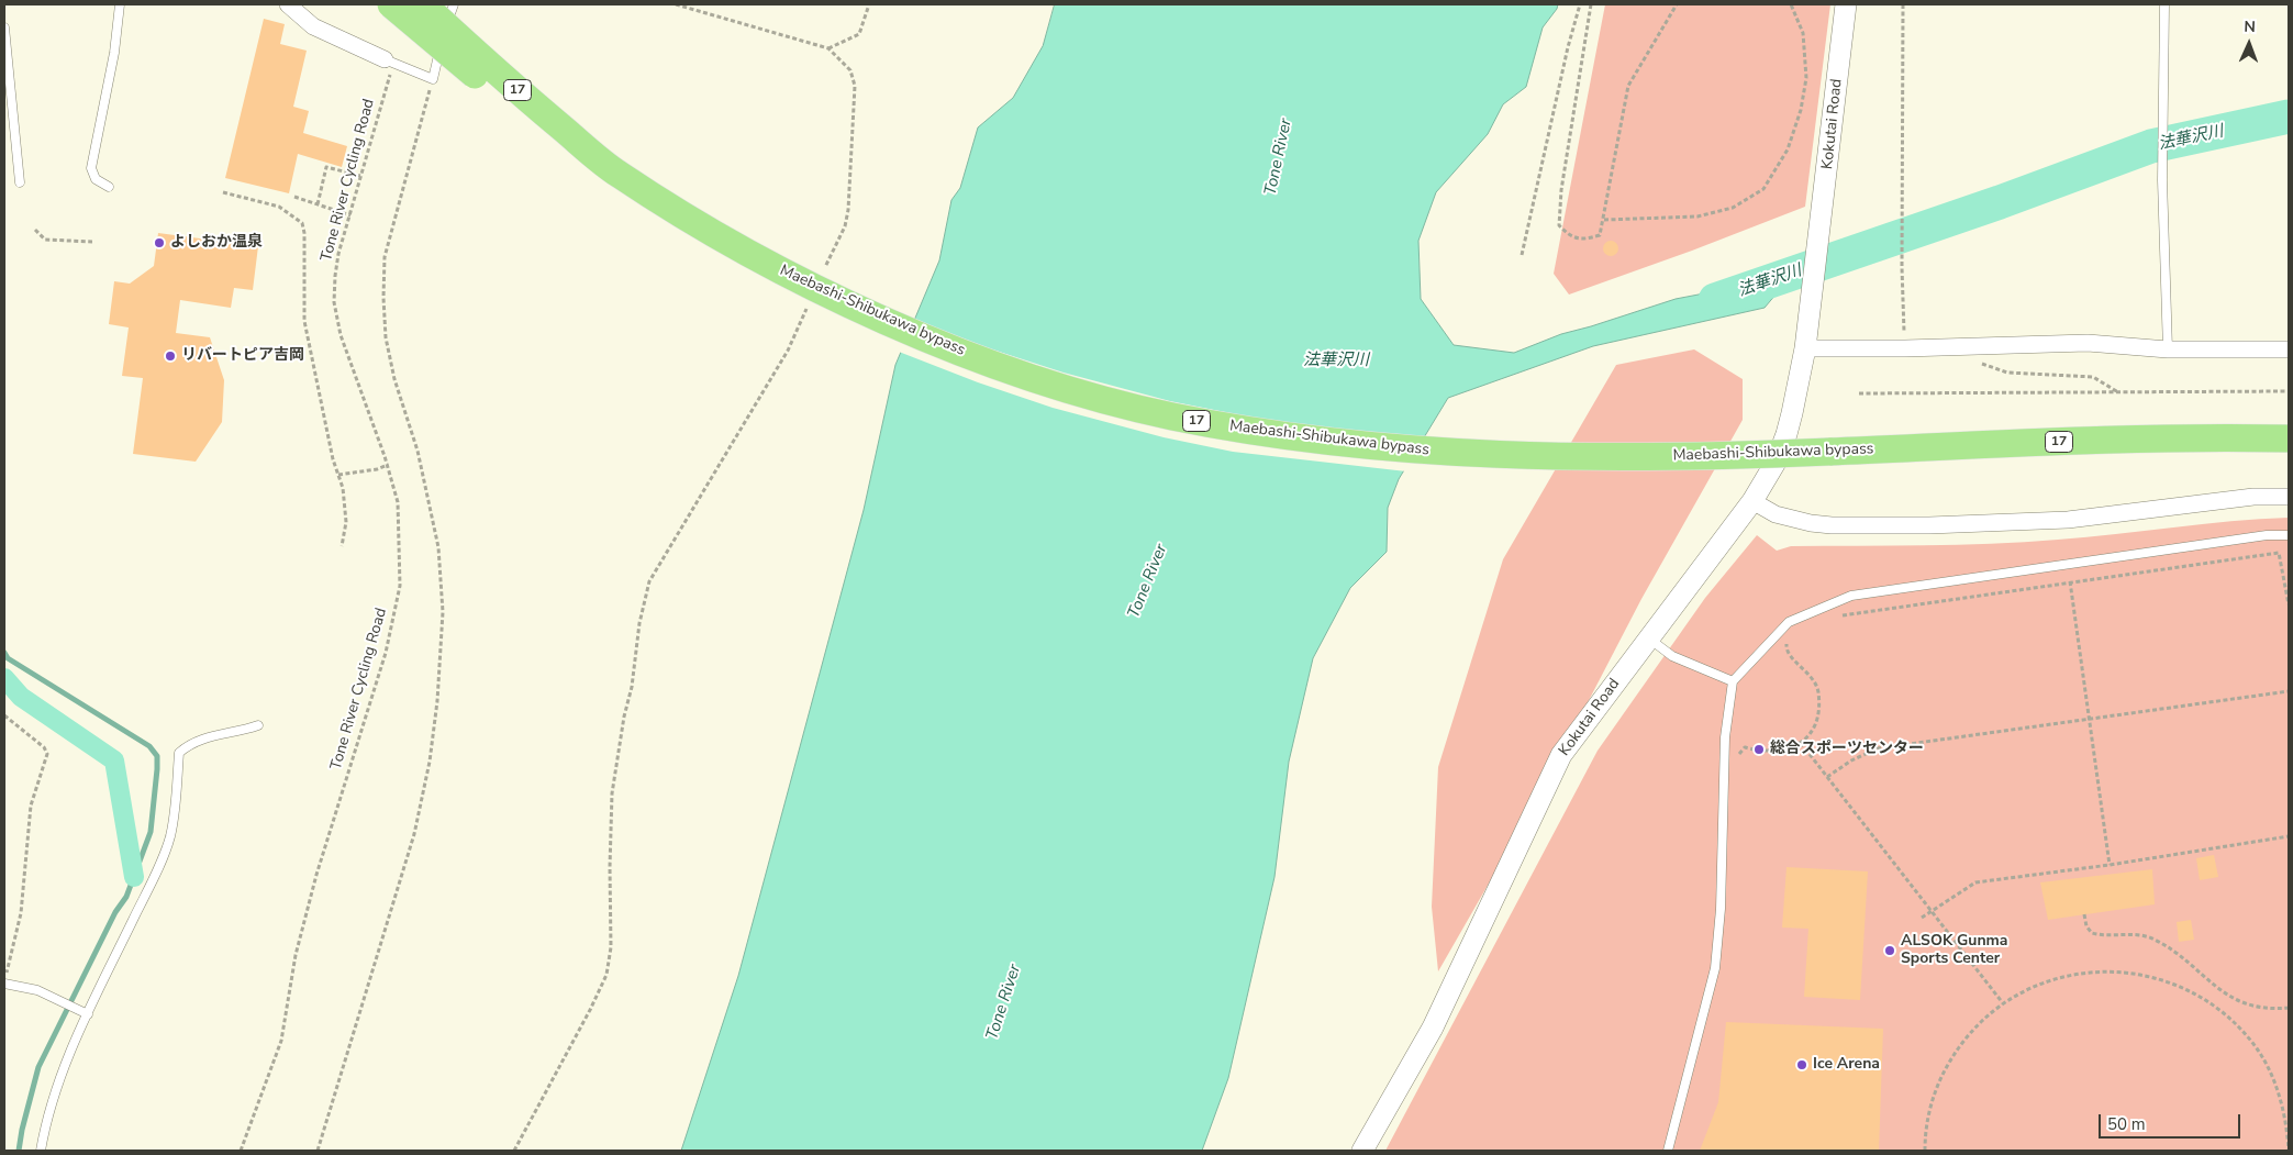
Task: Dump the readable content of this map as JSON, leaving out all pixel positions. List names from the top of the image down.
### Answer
{
  "streets": {
    "highway": ["17", "Maebashi-Shibukawa bypass"],
    "street": ["Kokutai Road"],
    "path": ["Tone River Cycling Road"]
  },
  "water": ["法華沢川", "Tone River"],
  "places": [
    "よしおか温泉",
    "リバートピア吉岡",
    "総合スポーツセンター",
    "ALSOK Gunma Sports Center",
    "Ice Arena"
  ],
  "scale_bar": "50 m",
  "north": "top"
}
